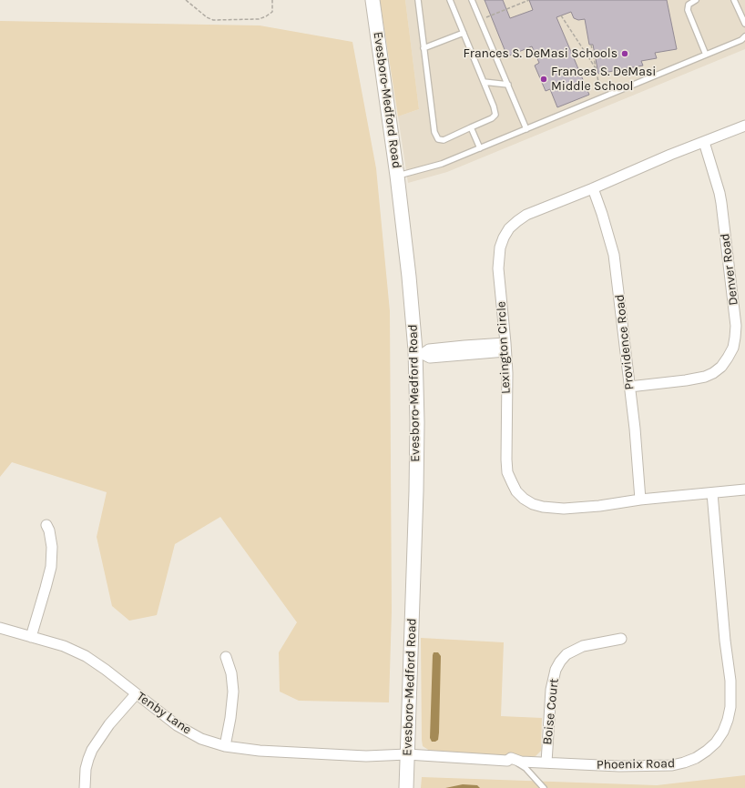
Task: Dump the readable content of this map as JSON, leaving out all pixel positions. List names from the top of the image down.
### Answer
{
  "streets": {
    "street": [
      "Evesboro-Medford Road",
      "Denver Road",
      "Providence Road",
      "Lexington Circle",
      "Boise Court",
      "Tenby Lane",
      "Phoenix Road"
    ]
  },
  "crossings": [
    ["Evesboro-Medford Road", "Tenby Lane"],
    ["Evesboro-Medford Road", "Phoenix Road"],
    ["Denver Road", "Providence Road"],
    ["Denver Road", "Lexington Circle"],
    ["Providence Road", "Lexington Circle"],
    ["Lexington Circle", "Phoenix Road"],
    ["Boise Court", "Phoenix Road"],
    ["Tenby Lane", "Phoenix Road"]
  ],
  "places": ["Frances S. DeMasi Schools", "Frances S. DeMasi Middle School"]
}
